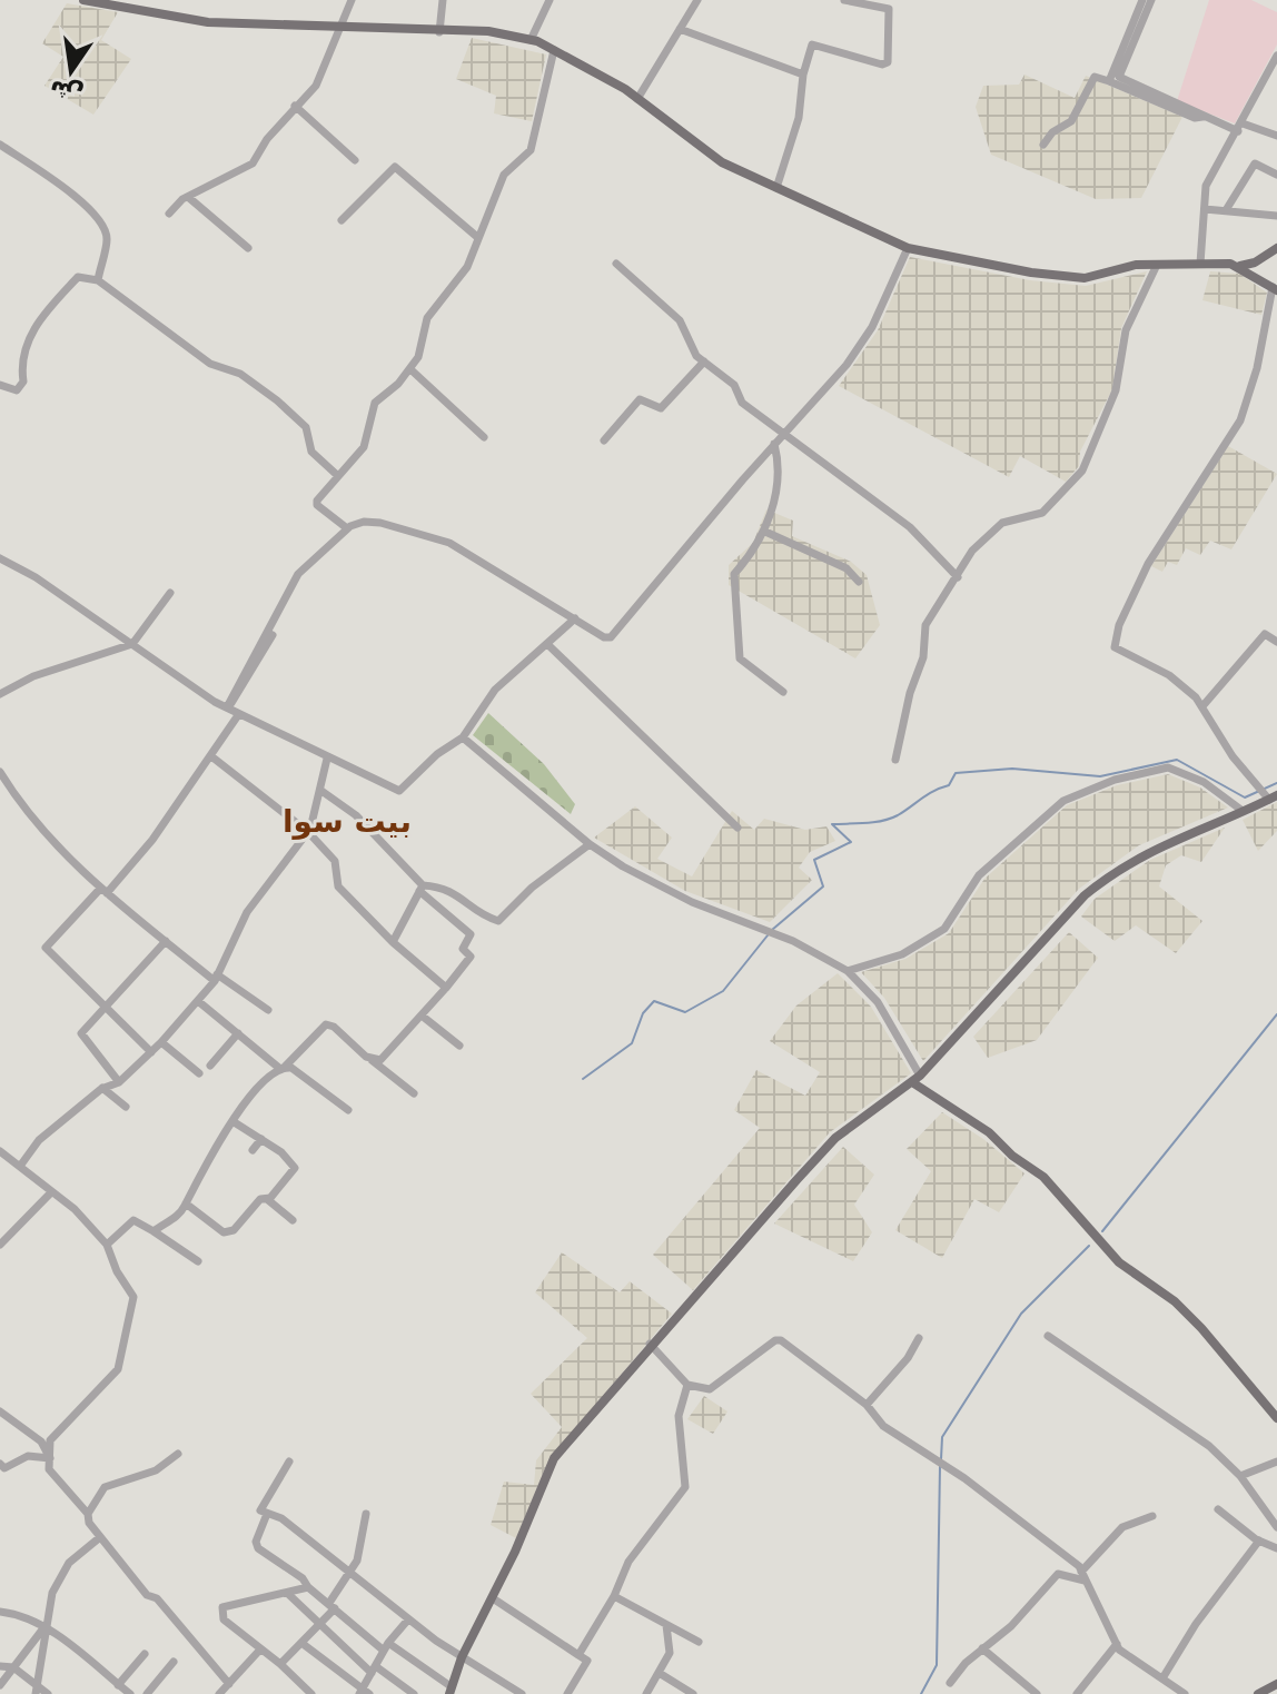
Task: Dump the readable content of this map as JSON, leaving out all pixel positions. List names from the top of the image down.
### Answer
{
  "districts": ["بيت سوا"],
  "north": "bottom"
}
